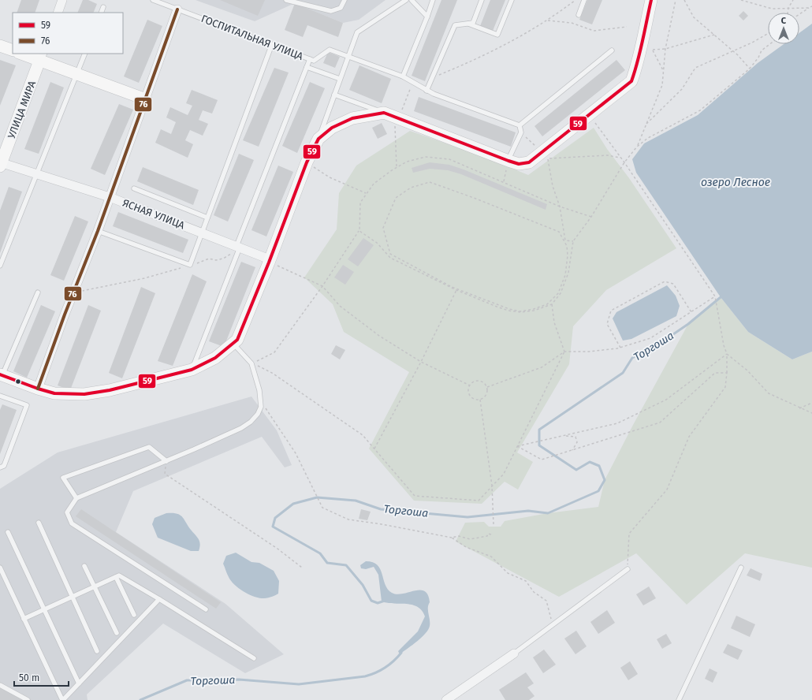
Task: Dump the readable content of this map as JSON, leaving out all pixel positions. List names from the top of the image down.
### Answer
{
  "streets": {
    "street": ["УЛИЦА МИРА", "ЯСНАЯ УЛИЦА"],
    "lane": ["ГОСПИТАЛЬНАЯ УЛИЦА"]
  },
  "crossings": [
    ["УЛИЦА МИРА", "ЯСНАЯ УЛИЦА"]
  ],
  "water": ["озеро Лесное", "Торгоша"],
  "lines": ["transit line 59", "transit line 76"],
  "legend": ["59", "76"],
  "scale_bar": "50 m",
  "north": "top"
}
